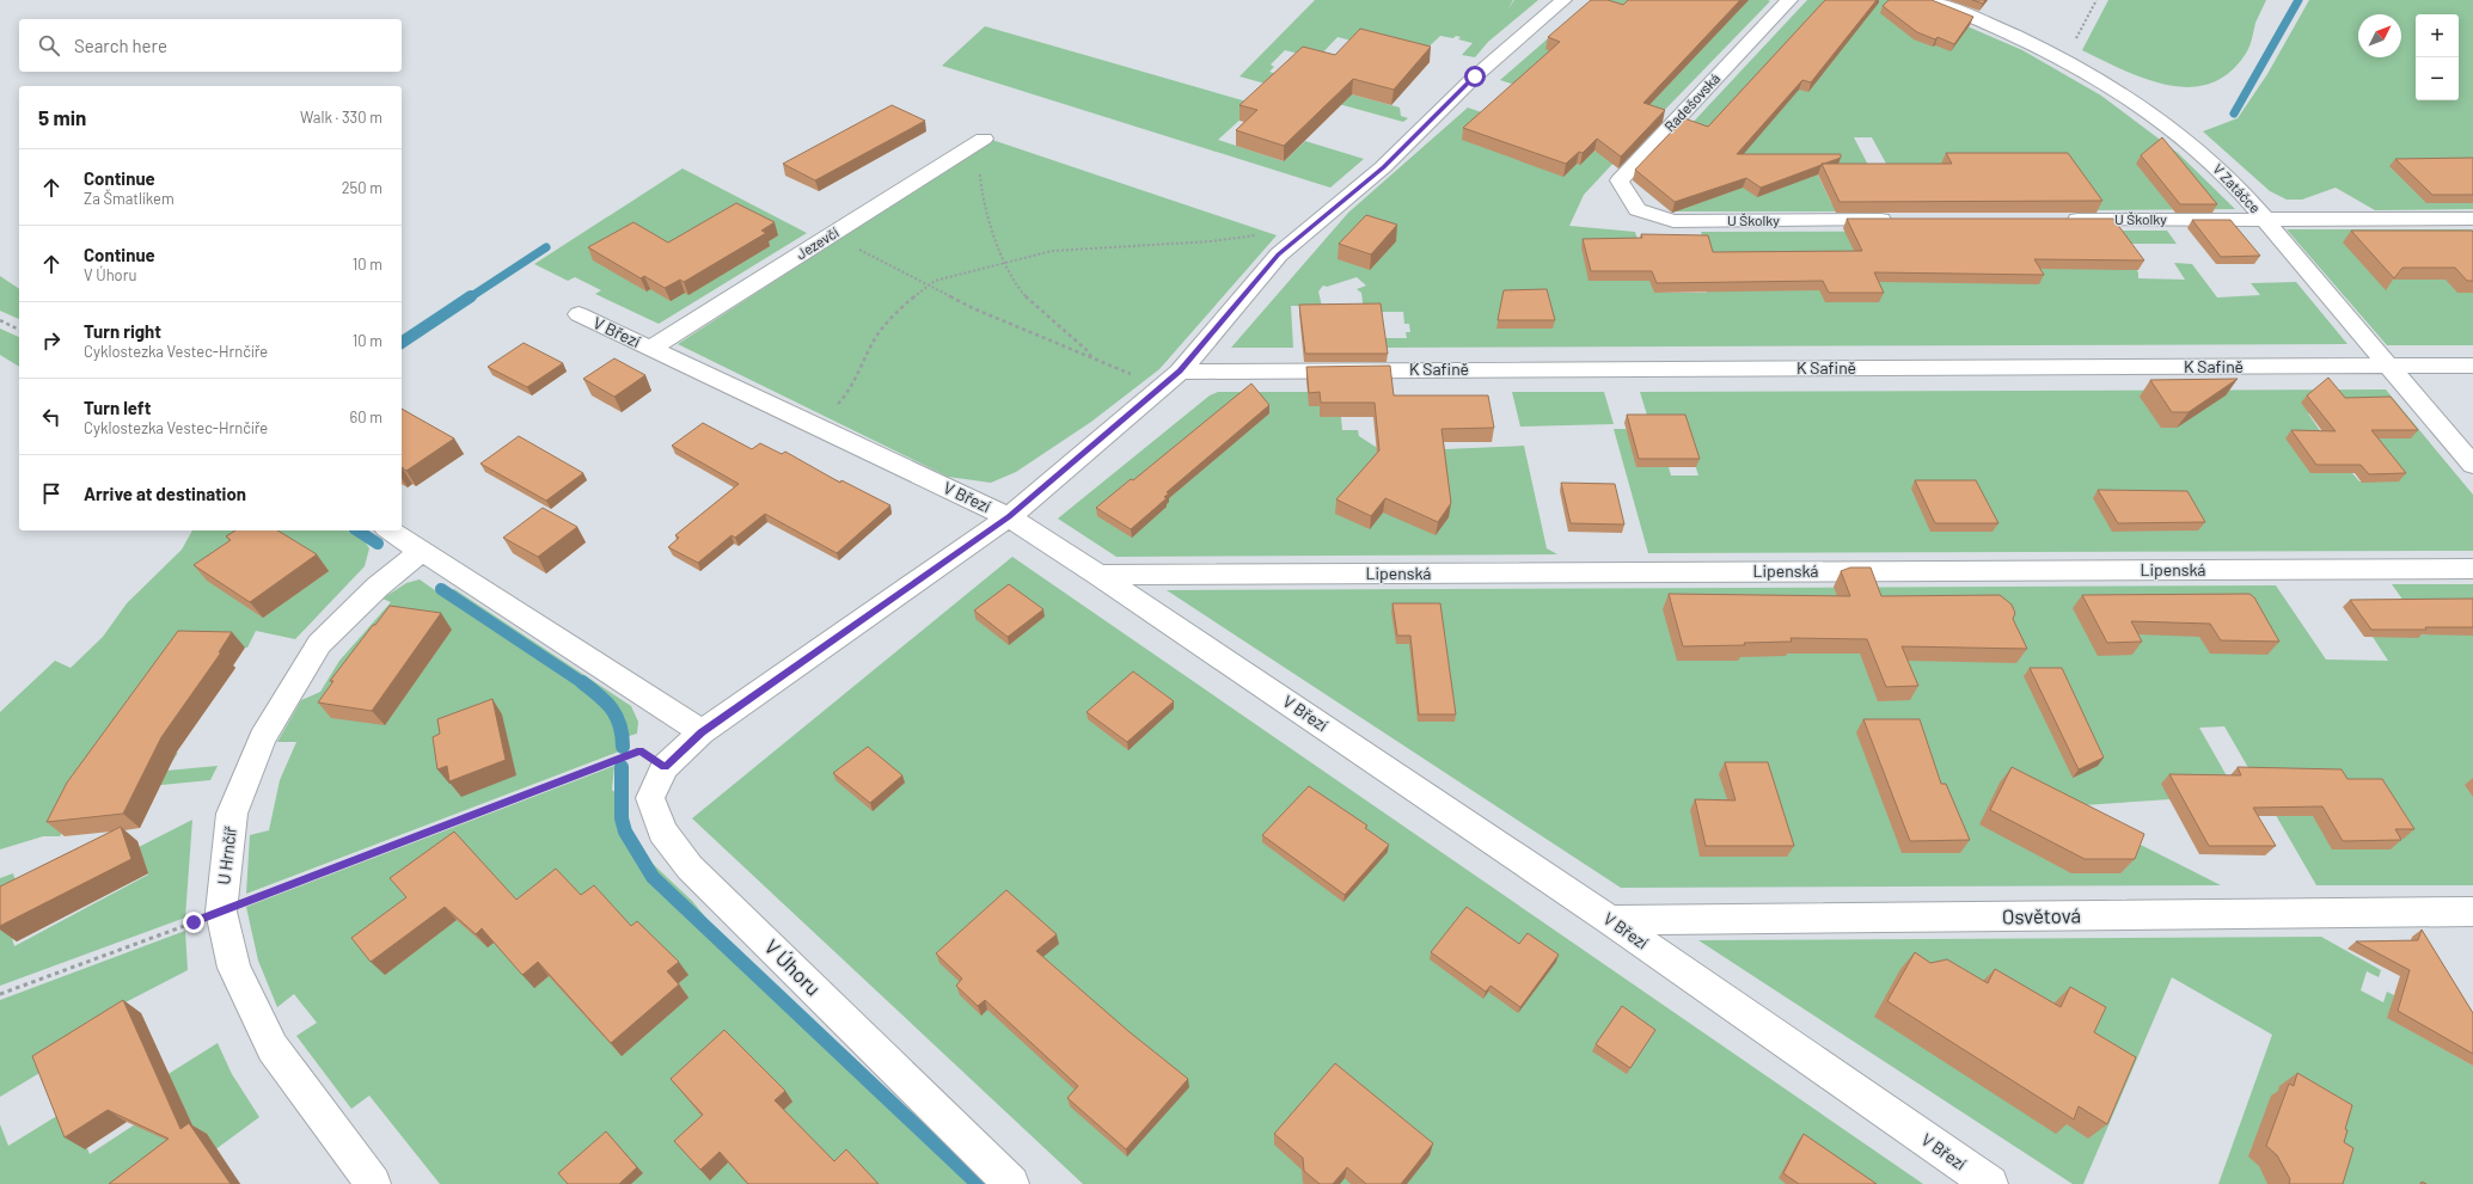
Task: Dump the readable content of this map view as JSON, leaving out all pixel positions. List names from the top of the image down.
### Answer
{
  "streets": {
    "street": [
      "Radešovská",
      "V Zatáčce",
      "U Školky",
      "Jezevčí",
      "V Březí",
      "K Safině",
      "Lipenská",
      "U Hrnčíř",
      "Osvětová",
      "V Úhoru"
    ]
  },
  "crossings": [
    ["Radešovská", "U Školky"],
    ["V Zatáčce", "U Školky"],
    ["V Zatáčce", "K Safině"],
    ["Jezevčí", "V Březí"],
    ["V Březí", "Lipenská"],
    ["V Březí", "Osvětová"],
    ["V Březí", "V Úhoru"],
    ["K Safině", "V Úhoru"]
  ],
  "north": "top right",
  "page": {
    "map_buttons": ["+", "−"],
    "search": "Search here",
    "heading": ["5 min", "Walk · 330 m"],
    "list": [
      ["Continue", "Za Šmatlíkem", "250 m"],
      ["Continue", "V Úhoru", "10 m"],
      ["Turn right", "Cyklostezka Vestec-Hrnčíře", "10 m"],
      ["Turn left", "Cyklostezka Vestec-Hrnčíře", "60 m"],
      "Arrive at destination"
    ]
  }
}
